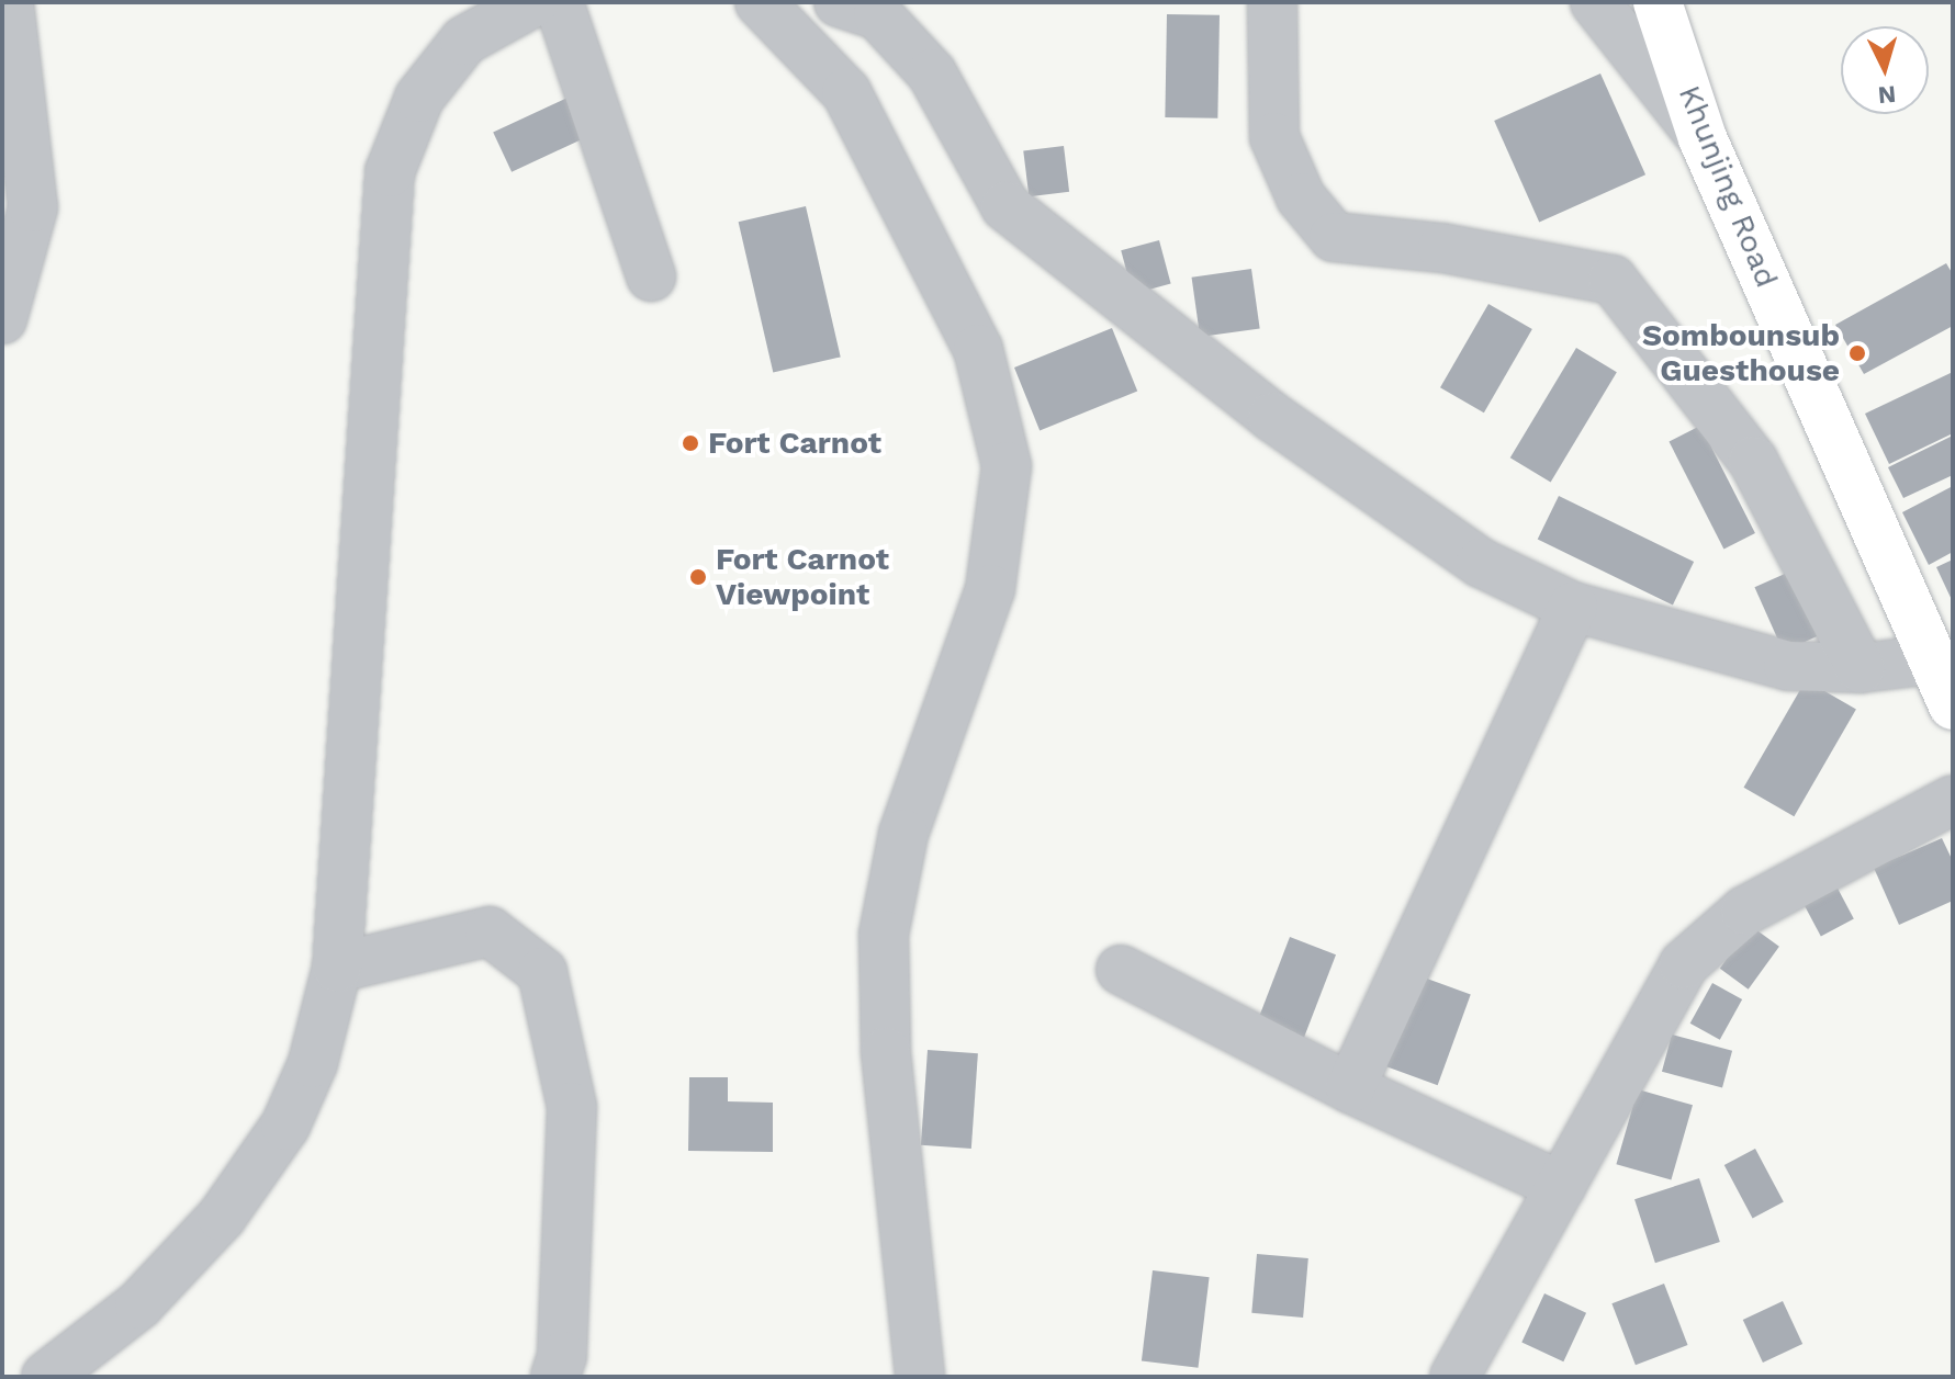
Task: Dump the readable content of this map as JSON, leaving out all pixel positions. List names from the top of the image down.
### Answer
{
  "streets": {
    "main road": ["Khunjing Road"]
  },
  "places": ["Sombounsub Guesthouse", "Fort Carnot", "Fort Carnot Viewpoint"],
  "north": "bottom"
}
